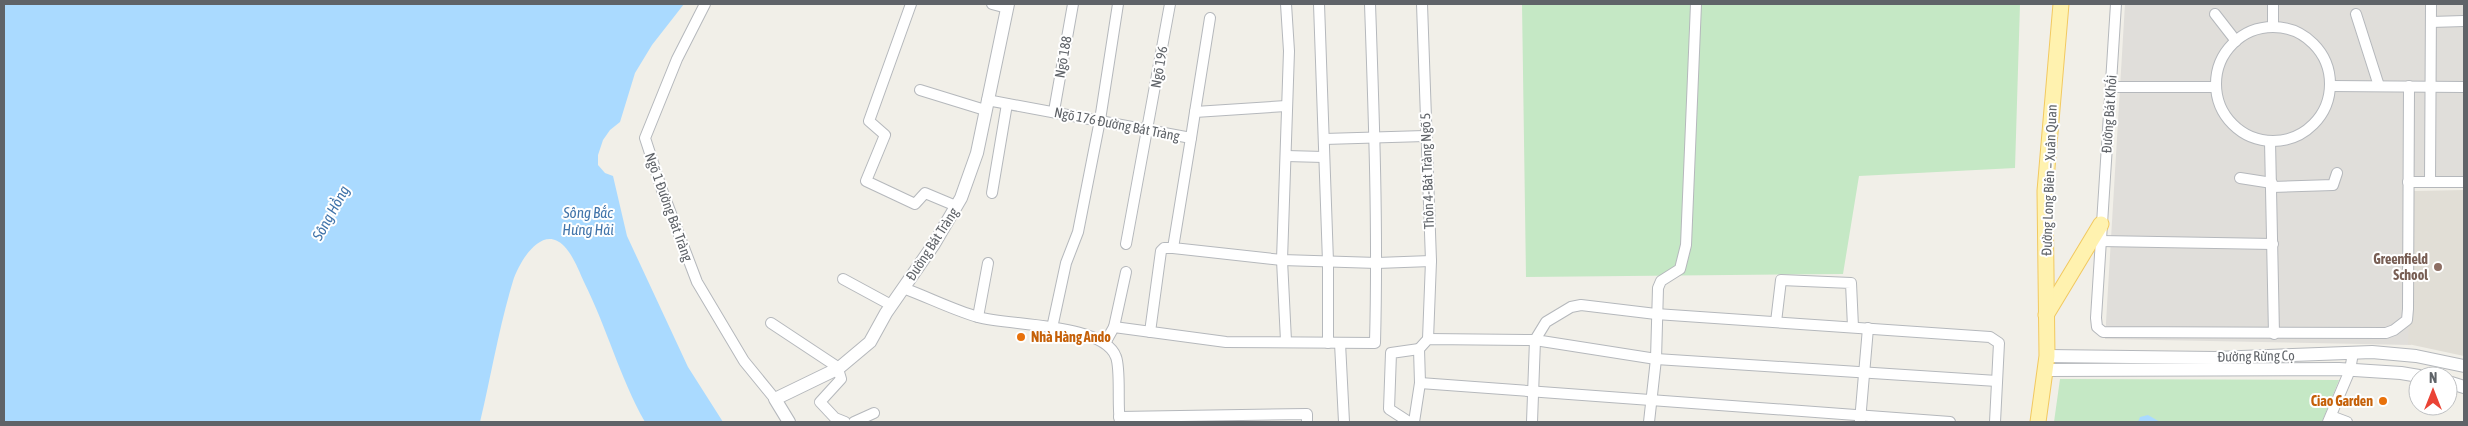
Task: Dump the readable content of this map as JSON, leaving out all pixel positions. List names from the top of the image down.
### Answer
{
  "streets": {
    "main road": ["Đường Long Biên – Xuân Quan"],
    "street": [
      "Ngõ 188",
      "Ngõ 196",
      "Đường Bát Khối",
      "Ngõ 176 Đường Bát Tràng",
      "Thôn 4-Bát Tràng Ngõ 5",
      "Ngõ 1 Đường Bát Tràng",
      "Đường Bát Tràng",
      "Đường Rừng Cọ"
    ]
  },
  "crossings": [
    ["Ngõ 188", "Ngõ 176 Đường Bát Tràng"],
    ["Ngõ 196", "Ngõ 176 Đường Bát Tràng"],
    ["Ngõ 176 Đường Bát Tràng", "Đường Bát Tràng"],
    ["Đường Long Biên – Xuân Quan", "Đường Rừng Cọ"],
    ["Ngõ 1 Đường Bát Tràng", "Đường Bát Tràng"]
  ],
  "water": ["Sông Hồng", "Sông Bắc Hưng Hải"],
  "places": ["Greenfield School", "Nhà Hàng Ando", "Ciao Garden"],
  "north": "top"
}
